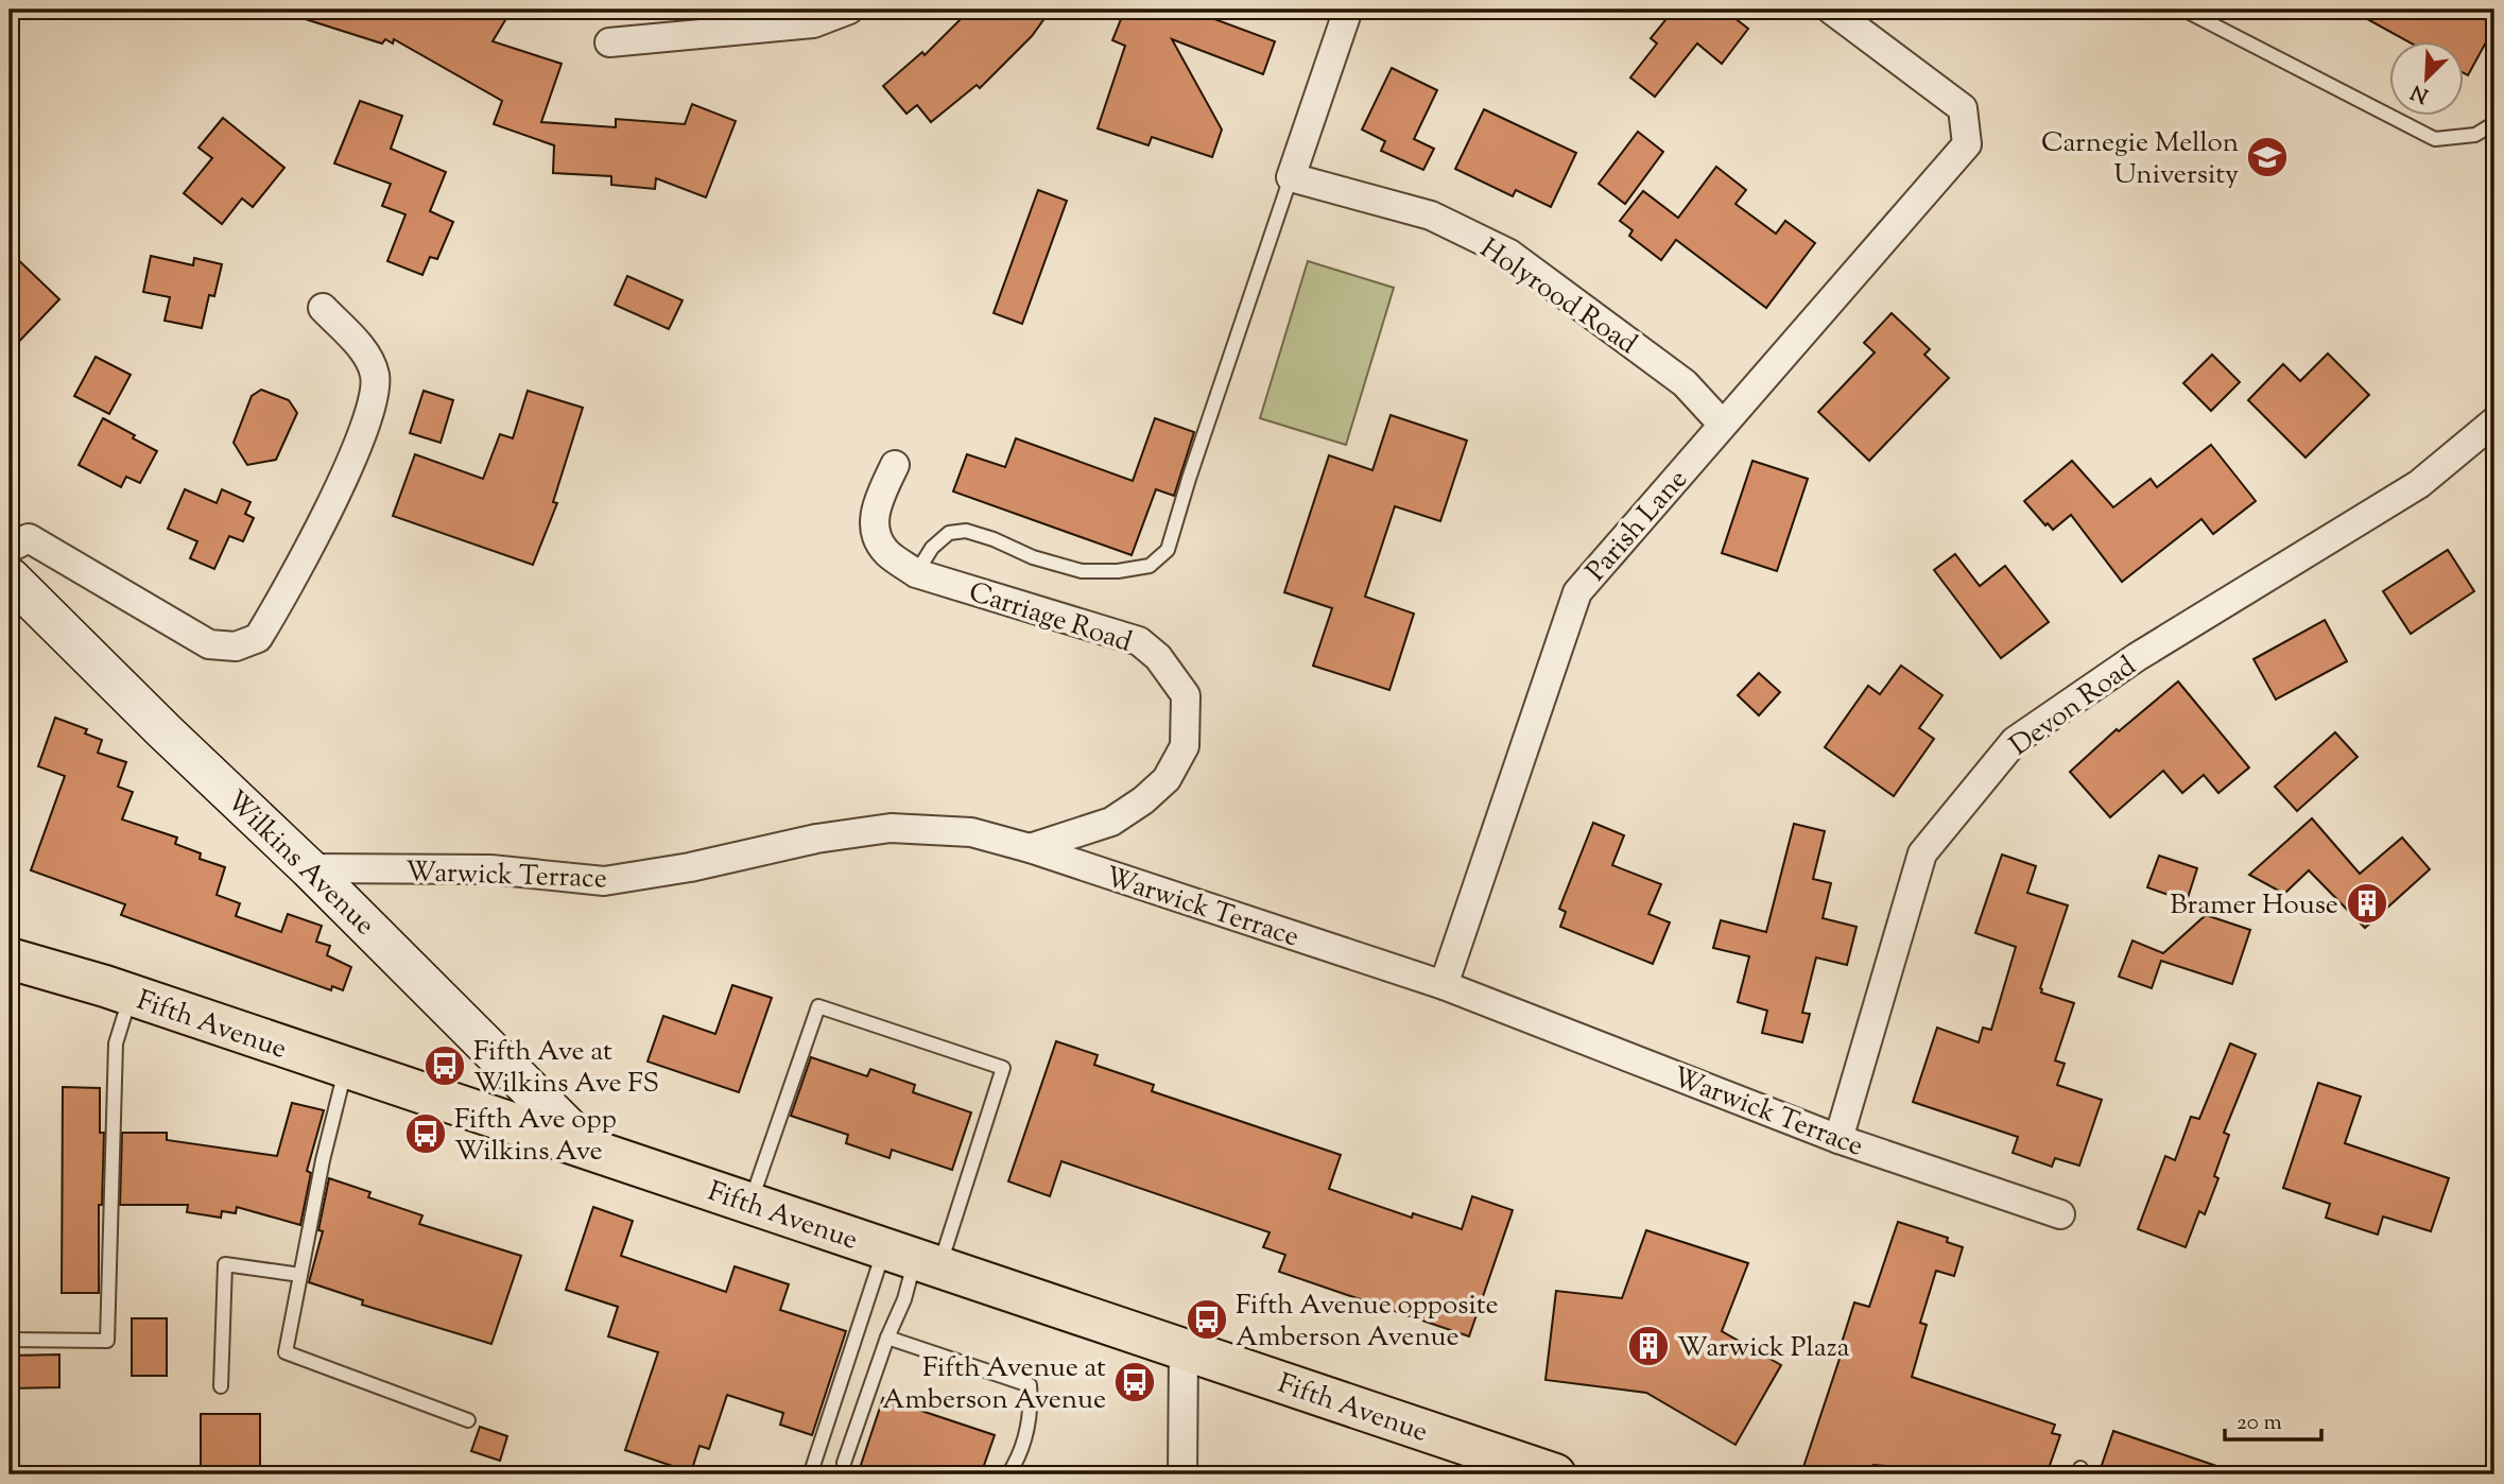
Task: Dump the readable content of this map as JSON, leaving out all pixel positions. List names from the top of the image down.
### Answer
{
  "streets": {
    "highway": ["Fifth Avenue"],
    "main road": ["Wilkins Avenue"],
    "street": [
      "Holyrood Road",
      "Parish Lane",
      "Carriage Road",
      "Devon Road",
      "Warwick Terrace"
    ]
  },
  "crossings": [
    ["Holyrood Road", "Parish Lane"],
    ["Parish Lane", "Warwick Terrace"],
    ["Carriage Road", "Warwick Terrace"],
    ["Devon Road", "Warwick Terrace"],
    ["Wilkins Avenue", "Warwick Terrace"],
    ["Wilkins Avenue", "Fifth Avenue"]
  ],
  "places": {
    "school or university": ["Carnegie Mellon University"],
    "building": ["Bramer House", "Warwick Plaza"],
    "bus stop": [
      "Fifth Ave at Wilkins Ave FS",
      "Fifth Ave opp Wilkins Ave",
      "Fifth Avenue opposite Amberson Avenue",
      "Fifth Avenue at Amberson Avenue"
    ]
  },
  "scale_bar": "20 m",
  "north": "bottom left"
}
